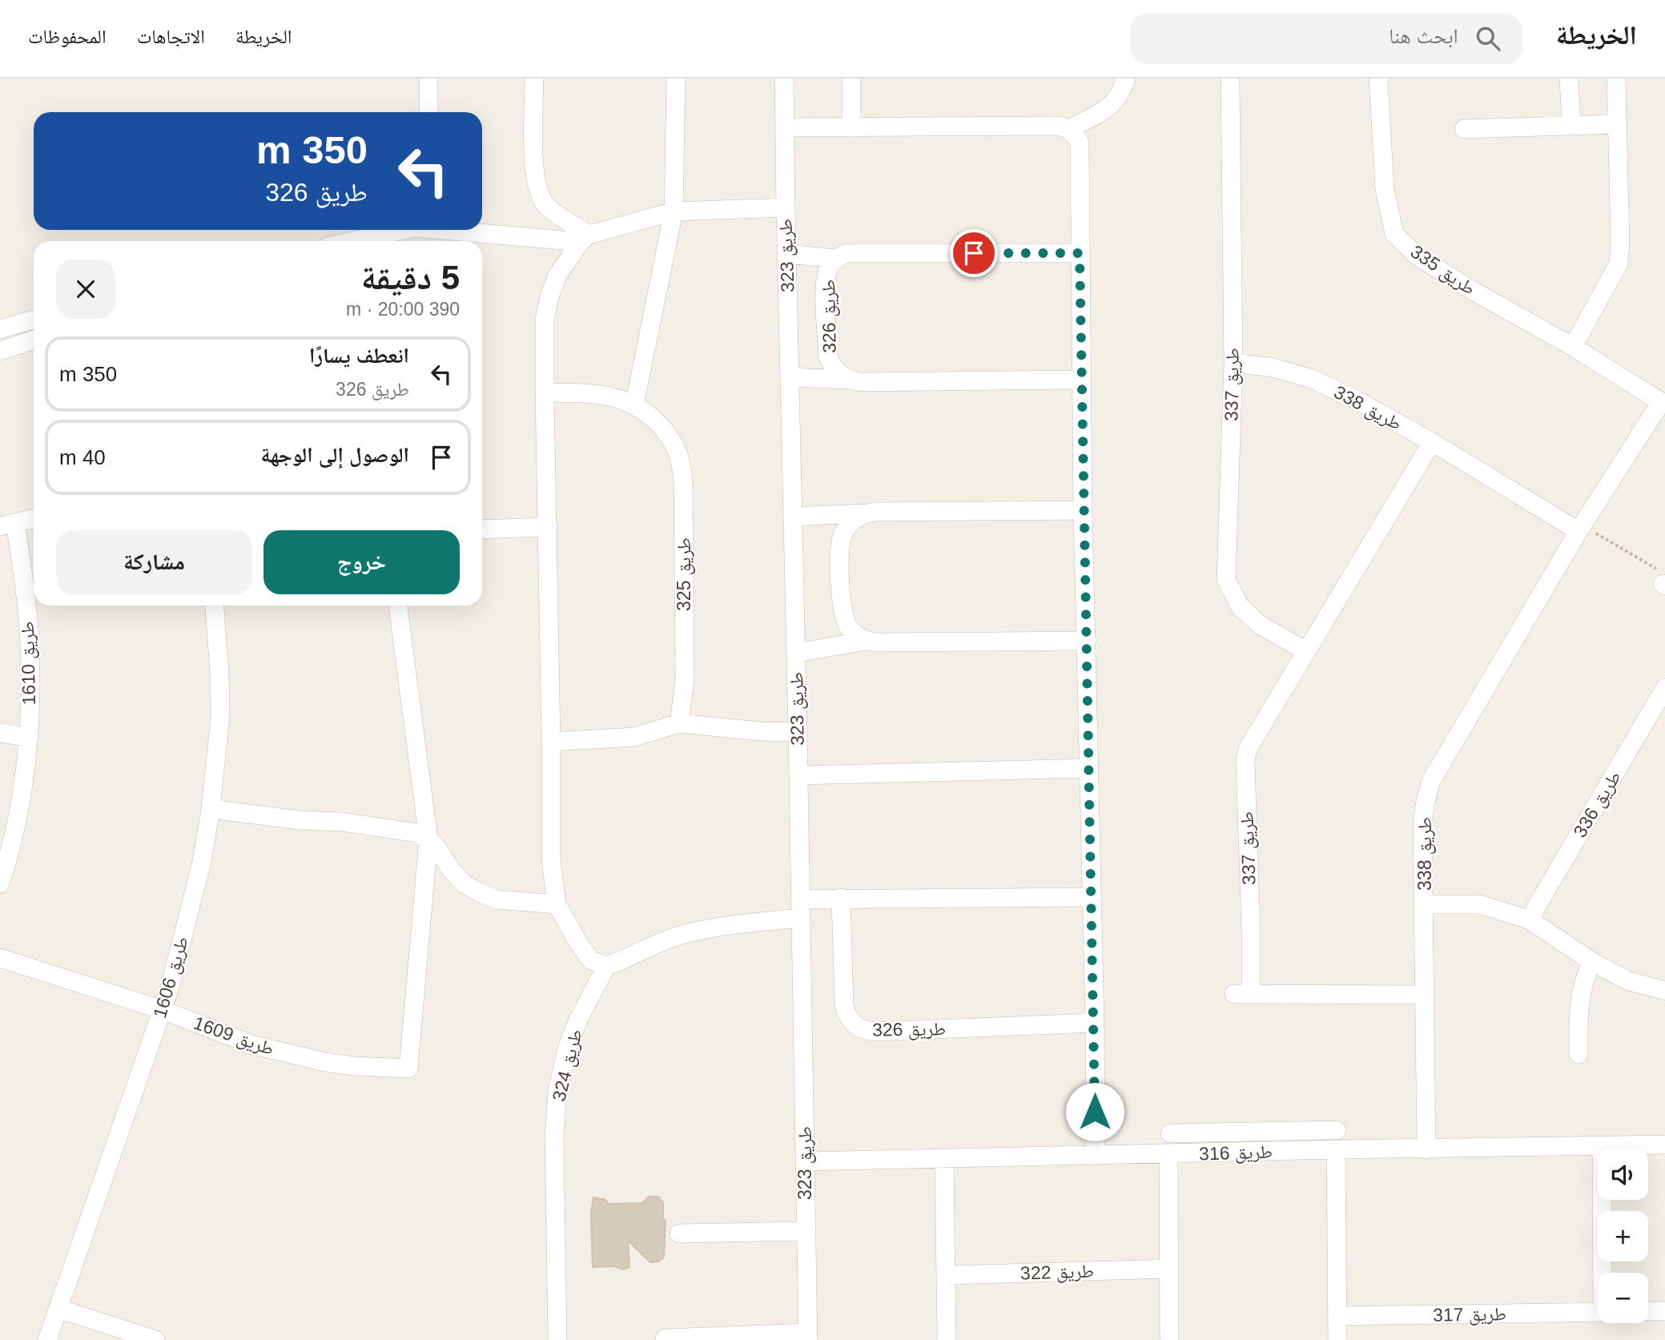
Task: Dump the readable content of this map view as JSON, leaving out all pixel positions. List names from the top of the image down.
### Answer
{
  "streets": {
    "street": [
      "طريق 323",
      "طريق 335",
      "طريق 326",
      "طريق 337",
      "طريق 338",
      "طريق 325",
      "طريق 1610",
      "طريق 336",
      "طريق 1606",
      "طريق 1609",
      "طريق 324",
      "طريق 316",
      "طريق 322",
      "طريق 317"
    ]
  },
  "crossings": [
    ["طريق 323", "طريق 316"],
    ["طريق 335", "طريق 338"],
    ["طريق 337", "طريق 338"],
    ["طريق 338", "طريق 316"],
    ["طريق 1606", "طريق 1609"],
    ["طريق 316", "طريق 317"]
  ],
  "page": {
    "header": "الخريطة",
    "search": "ابحث هنا",
    "nav": ["الخريطة", "الاتجاهات", "المحفوظات"],
    "turn": ["350 m", "طريق 326"],
    "heading": ["5 دقيقة", "390 m · 20:00"],
    "list": [
      {
        "name": "انعطف يسارًا",
        "note": "طريق 326",
        "value": "350 m"
      },
      {
        "name": "الوصول إلى الوجهة",
        "value": "40 m"
      }
    ],
    "buttons": ["خروج", "مشاركة"],
    "map_buttons": ["+", "−"]
  }
}
